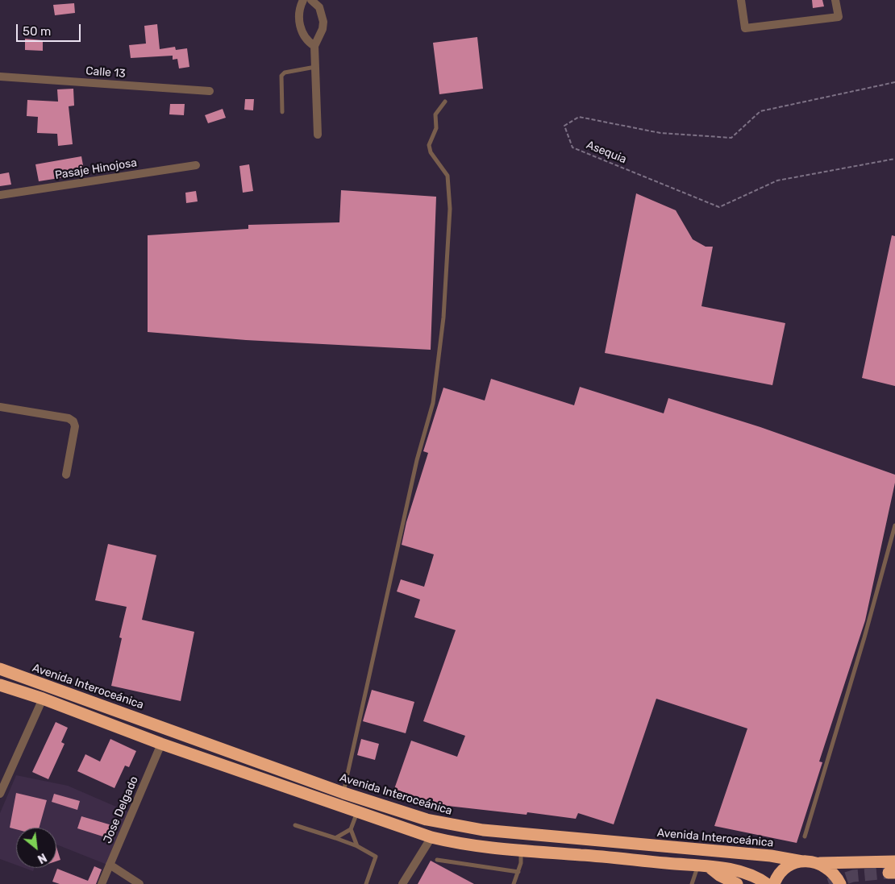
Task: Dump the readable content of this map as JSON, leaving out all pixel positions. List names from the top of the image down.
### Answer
{
  "streets": {
    "highway": ["Avenida Interoceánica"],
    "street": ["Calle 13", "Pasaje Hinojosa", "Jose Delgado"],
    "path": ["Asequia"]
  },
  "scale_bar": "50 m",
  "north": "bottom right"
}
